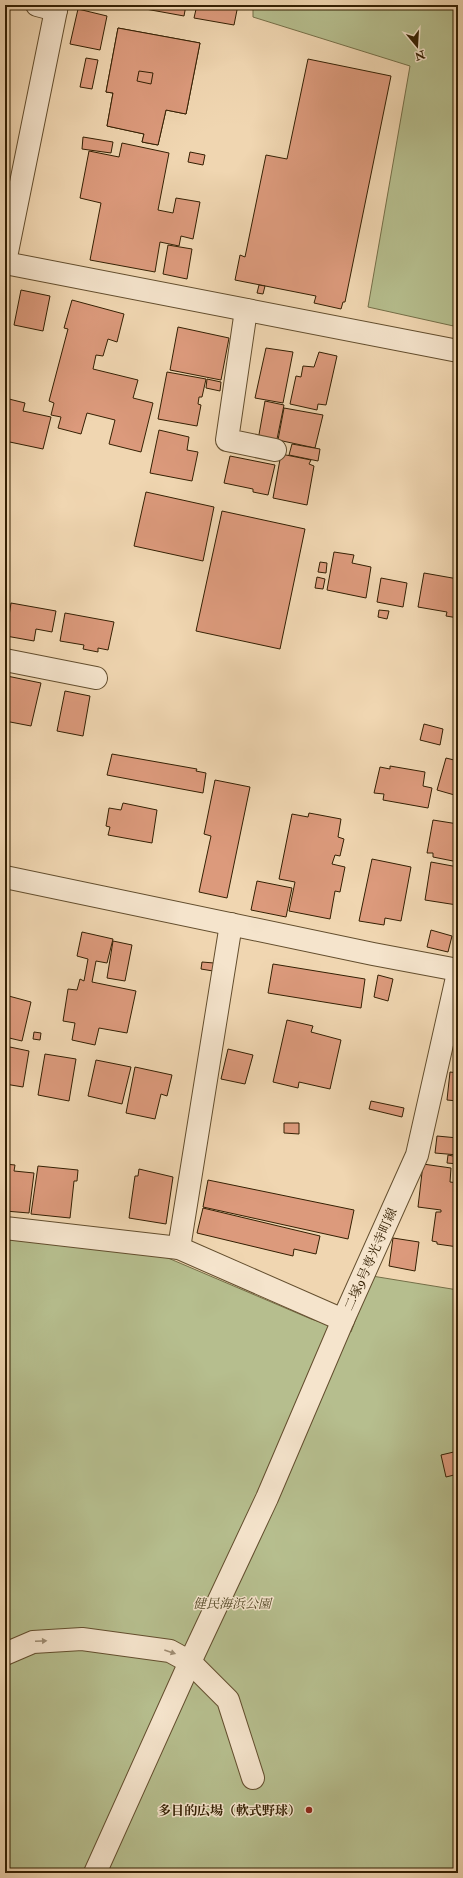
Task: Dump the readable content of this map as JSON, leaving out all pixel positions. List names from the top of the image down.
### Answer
{
  "streets": {
    "street": ["二塚9号専光寺町線"]
  },
  "parks": ["健民海浜公園"],
  "places": ["多目的広場（軟式野球）"],
  "north": "bottom"
}
